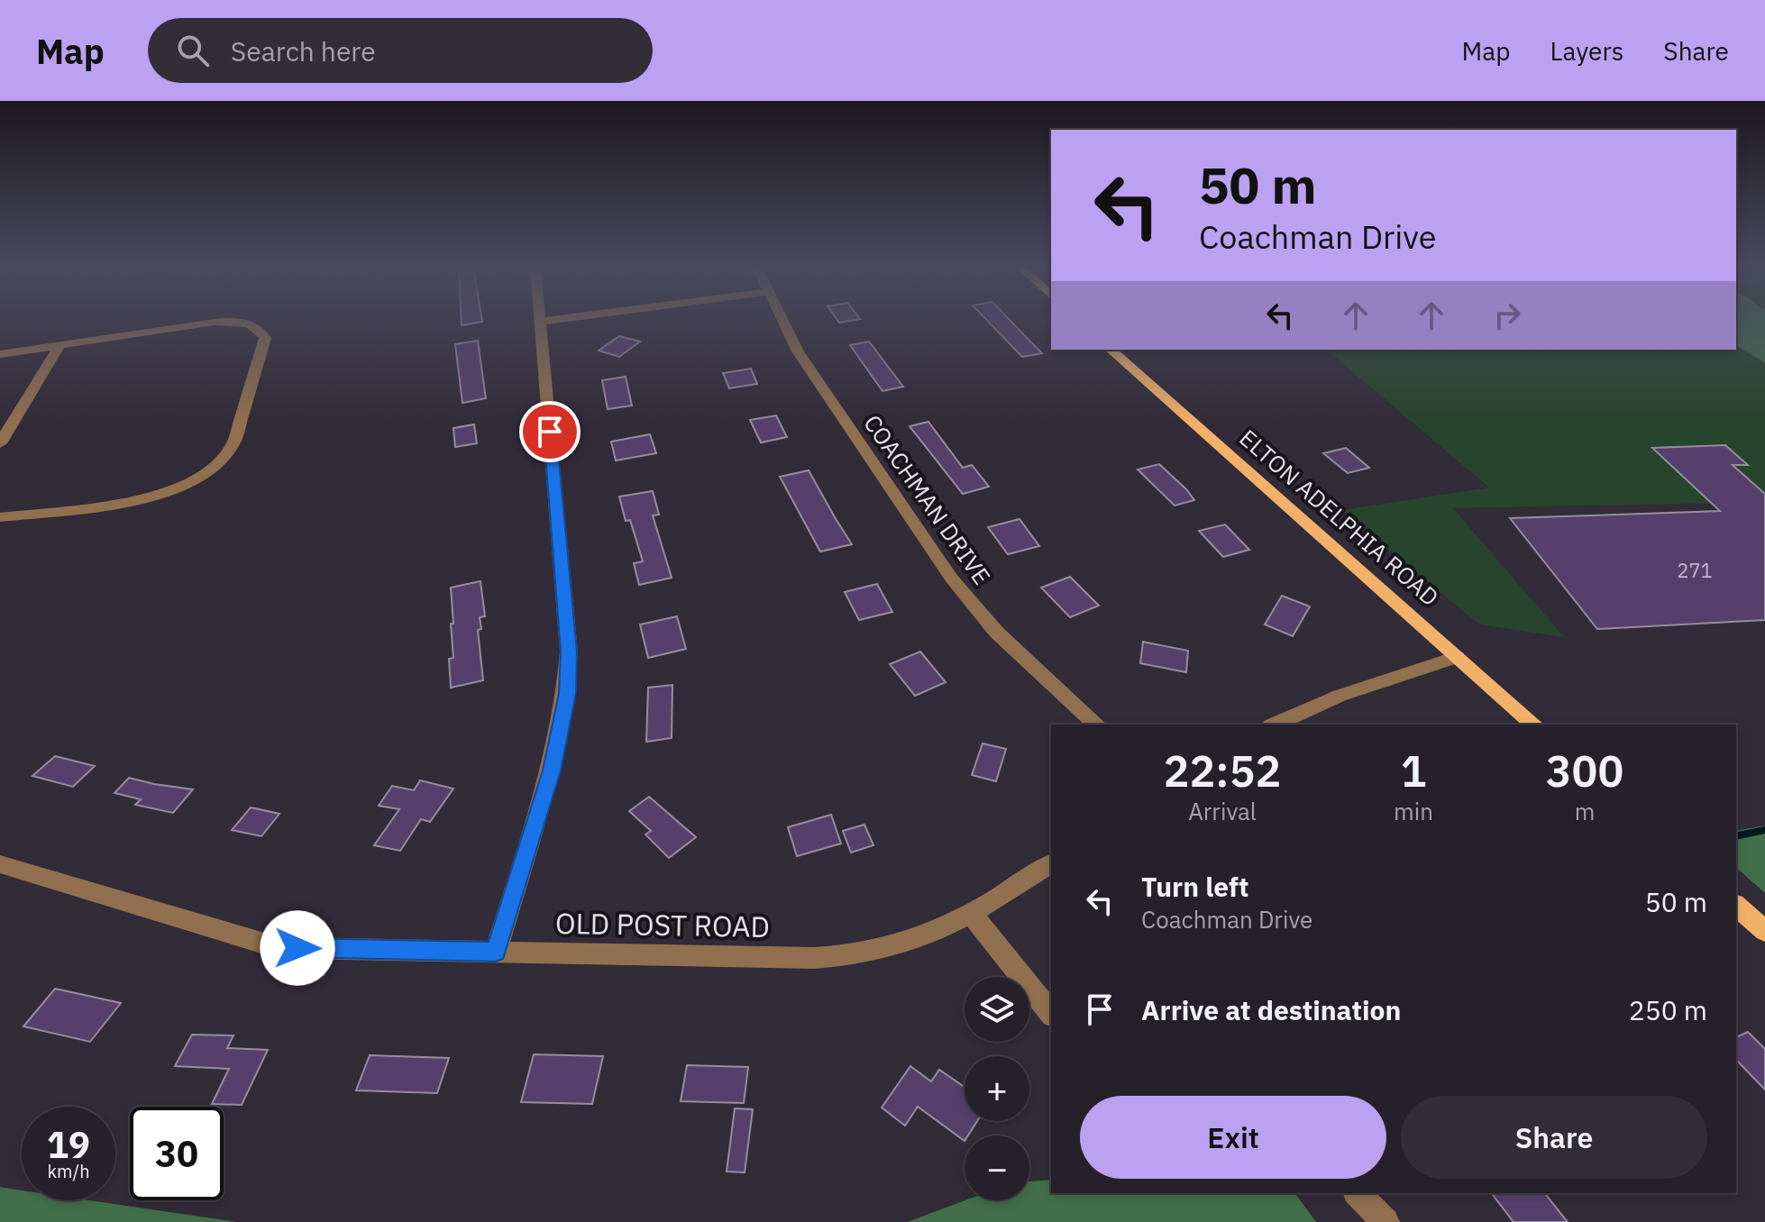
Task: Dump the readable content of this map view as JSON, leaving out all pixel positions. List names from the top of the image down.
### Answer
{
  "streets": {
    "main road": ["ELTON ADELPHIA ROAD"],
    "street": ["COACHMAN DRIVE", "OLD POST ROAD"]
  },
  "house_numbers": ["271"],
  "page": {
    "header": "Map",
    "search": "Search here",
    "nav": ["Map", "Layers", "Share"],
    "turn": ["50 m", "Coachman Drive"],
    "eta": [
      "22:52",
      "Arrival",
      "1",
      "min",
      "300",
      "m"
    ],
    "list": [
      {
        "name": "Turn left",
        "note": "Coachman Drive",
        "value": "50 m"
      },
      {
        "name": "Arrive at destination",
        "value": "250 m"
      }
    ],
    "map_buttons": ["+", "−"],
    "buttons": ["Exit", "Share"],
    "speed": "19 km/h",
    "limit": "30"
  }
}
